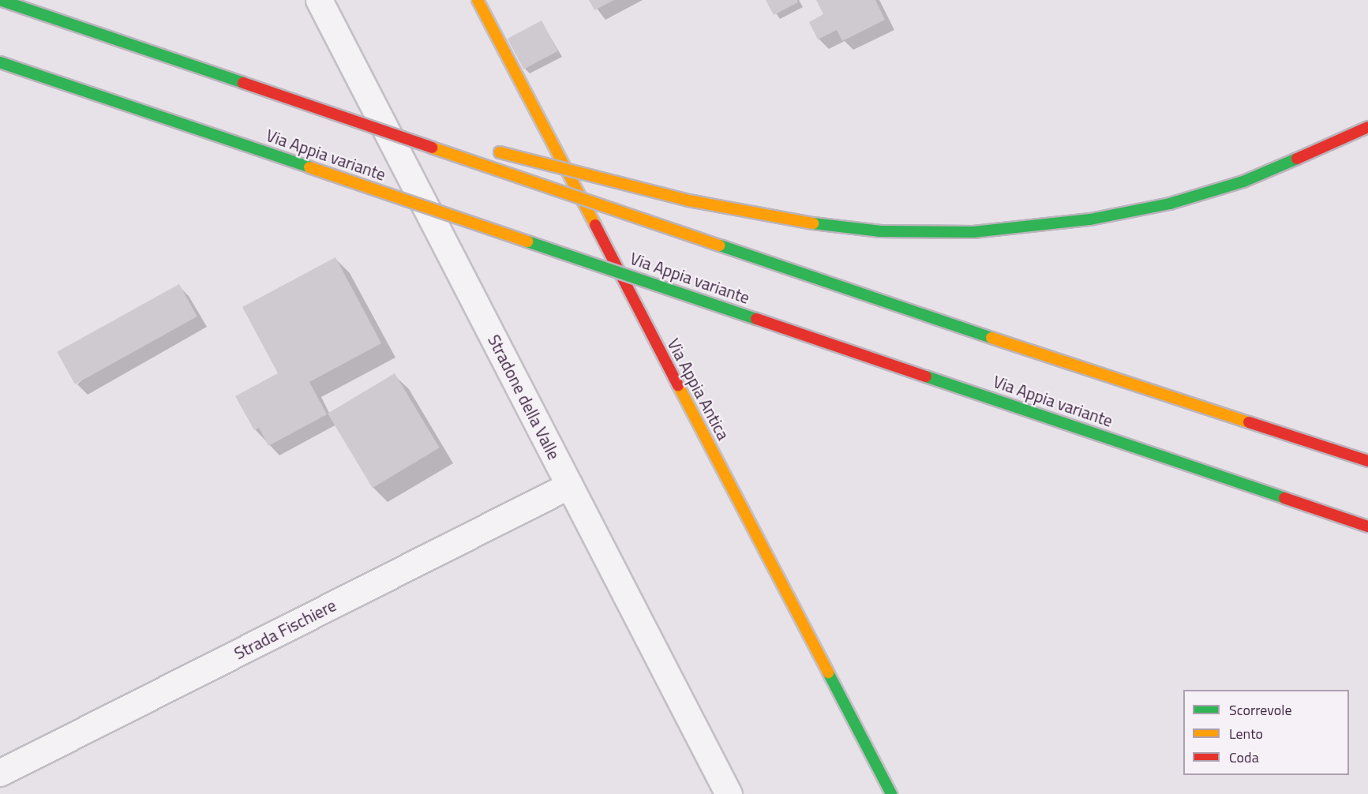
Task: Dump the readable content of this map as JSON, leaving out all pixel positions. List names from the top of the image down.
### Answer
{
  "streets": {
    "main road": ["Via Appia variante", "Via Appia Antica"],
    "street": ["Stradone della Valle", "Strada Fischiere"]
  },
  "crossings": [
    ["Stradone della Valle", "Strada Fischiere"]
  ],
  "legend": ["Scorrevole", "Lento", "Coda"]
}
